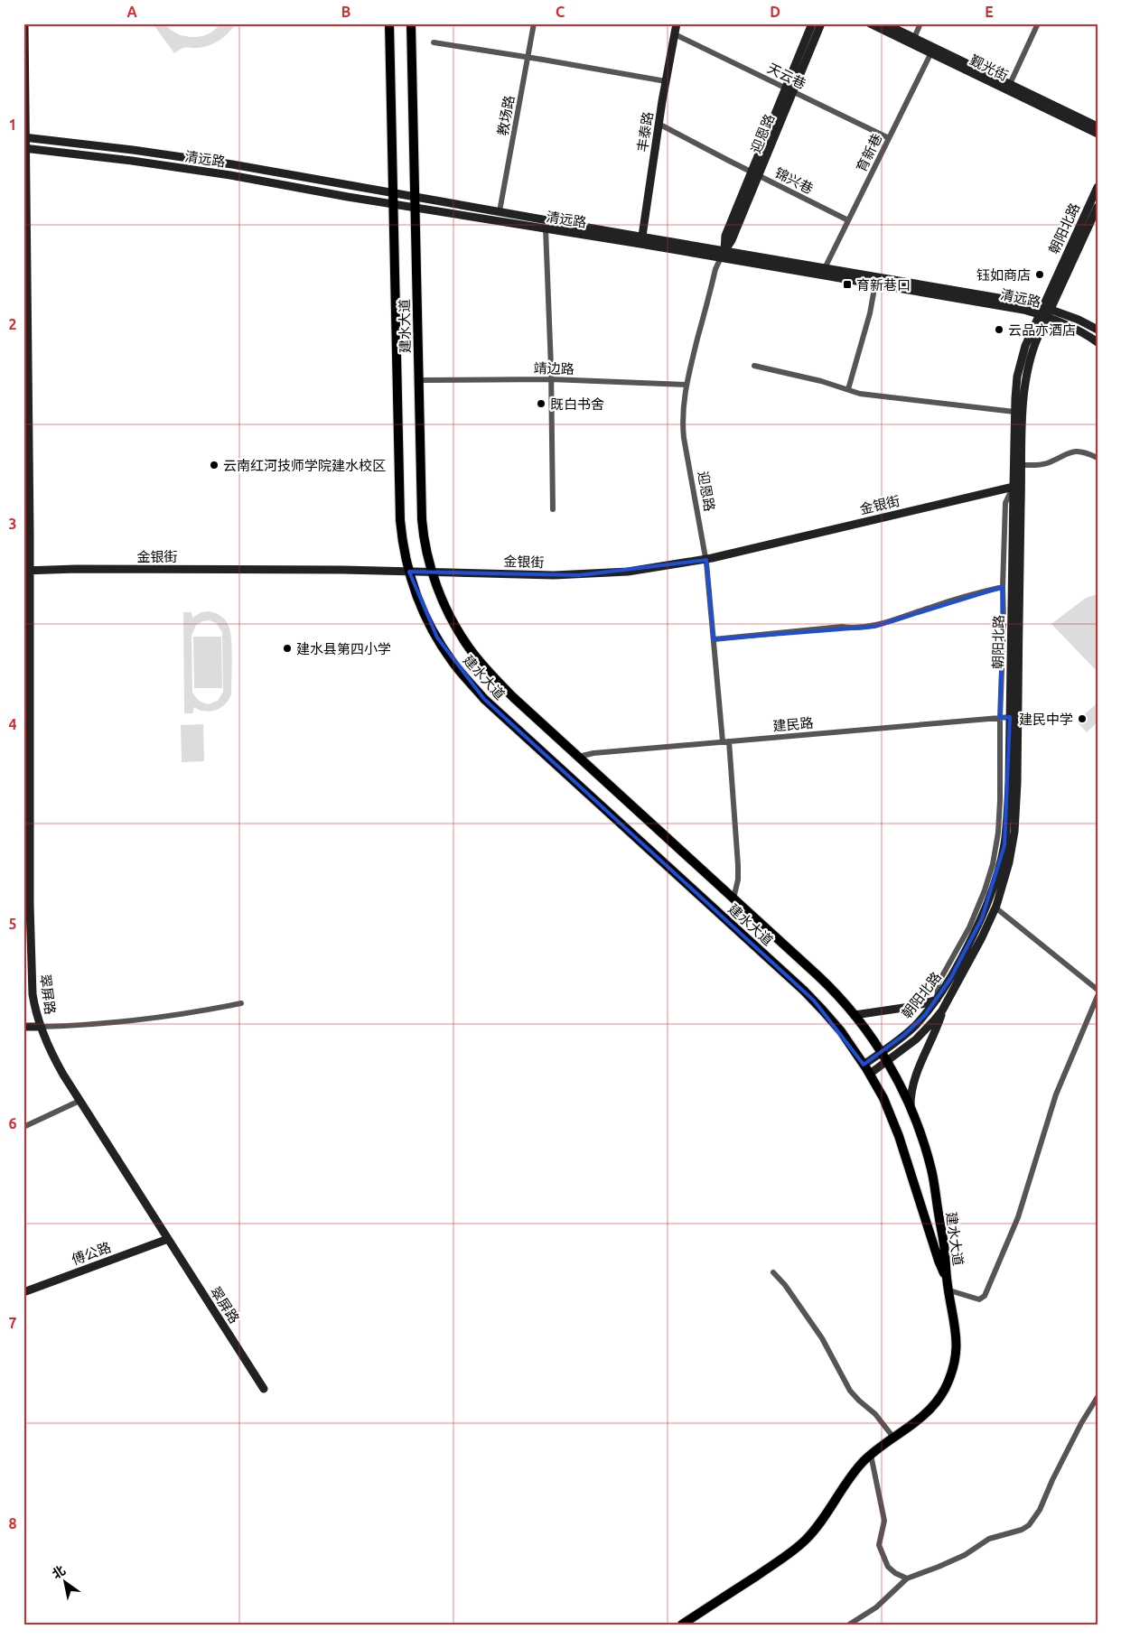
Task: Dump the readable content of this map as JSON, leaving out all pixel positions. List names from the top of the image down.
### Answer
{
  "streets": {
    "main road": [
      "觐光街",
      "丰泰路",
      "迎恩路",
      "清远路",
      "朝阳北路",
      "建水大道",
      "金银街",
      "翠屏路",
      "傅公路"
    ],
    "street": [
      "天云巷",
      "教场路",
      "育新巷",
      "锦兴巷",
      "靖边路",
      "建民路"
    ]
  },
  "crossings": [
    ["觐光街", "育新巷"],
    ["天云巷", "丰泰路"],
    ["天云巷", "迎恩路"],
    ["天云巷", "育新巷"],
    ["教场路", "清远路"],
    ["丰泰路", "清远路"],
    ["丰泰路", "锦兴巷"],
    ["迎恩路", "清远路"],
    ["迎恩路", "锦兴巷"],
    ["迎恩路", "建水大道"],
    ["迎恩路", "靖边路"],
    ["迎恩路", "金银街"],
    ["迎恩路", "建民路"],
    ["育新巷", "清远路"],
    ["育新巷", "锦兴巷"],
    ["清远路", "朝阳北路"],
    ["清远路", "建水大道"],
    ["清远路", "翠屏路"],
    ["朝阳北路", "建水大道"],
    ["朝阳北路", "金银街"],
    ["朝阳北路", "建民路"],
    ["建水大道", "靖边路"],
    ["建水大道", "金银街"],
    ["建水大道", "建民路"],
    ["金银街", "翠屏路"],
    ["翠屏路", "傅公路"]
  ],
  "places": {
    "other": [
      "钰如商店",
      "云品亦酒店",
      "既白书舍",
      "云南红河技师学院建水校区",
      "建水县第四小学",
      "建民中学"
    ],
    "transit": ["育新巷口"]
  },
  "north": "top left",
  "grid": {
    "columns": [
      "A",
      "B",
      "C",
      "D",
      "E"
    ],
    "rows": [
      "1",
      "2",
      "3",
      "4",
      "5",
      "6",
      "7",
      "8"
    ]
  }
}
